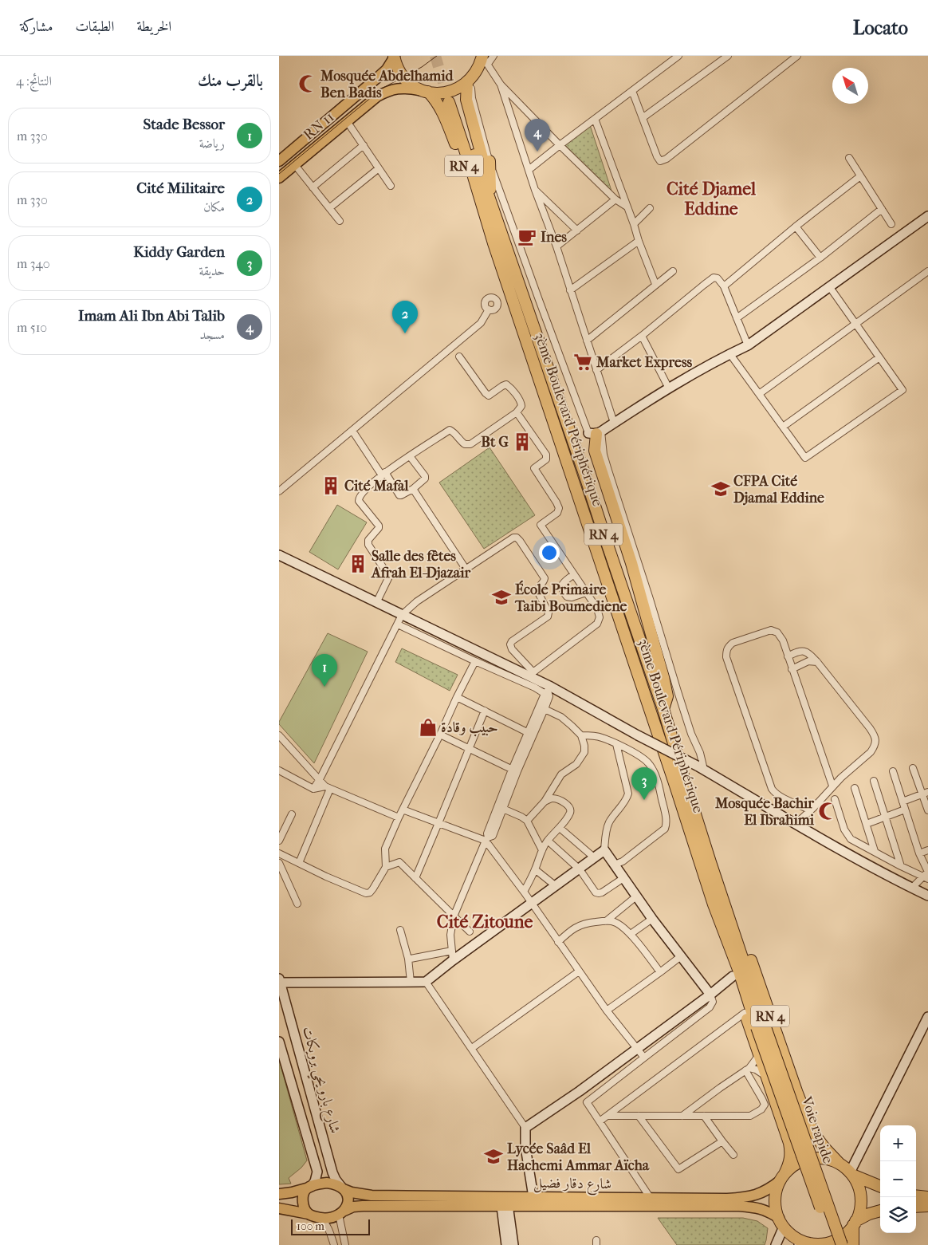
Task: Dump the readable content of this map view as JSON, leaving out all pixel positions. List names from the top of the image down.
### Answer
{
  "streets": {
    "highway": ["RN 4", "3ème Boulevard Périphérique", "Voie rapide"],
    "main road": ["RN 11", "شارع دقار فضيل"],
    "street": ["شارع بارو يحي برويكات"]
  },
  "crossings": [
    ["RN 11", "RN 4"],
    ["RN 4", "3ème Boulevard Périphérique"],
    ["3ème Boulevard Périphérique", "Voie rapide"],
    ["3ème Boulevard Périphérique", "شارع دقار فضيل"],
    ["شارع بارو يحي برويكات", "شارع دقار فضيل"]
  ],
  "districts": ["Cité Djamel Eddine", "Cité Zitoune"],
  "places": {
    "mosque": ["Mosquée Abdelhamid Ben Badis", "Mosquée Bachir El Ibrahimi"],
    "cafe": ["Ines"],
    "supermarket": ["Market Express"],
    "building": ["Bt G", "Cité Mafal", "Salle des fêtes Afrah El-Djazair"],
    "school or university": ["CFPA Cité Djamal Eddine", "École Primaire Taibi Boumediene", "Lycée Saâd El Hachemi Ammar Aïcha"],
    "shop": ["حبيب وقادة"]
  },
  "scale_bar": "100 m",
  "north": "top left",
  "page": {
    "header": "Locato",
    "nav": ["الخريطة", "الطبقات", "مشاركة"],
    "heading": ["بالقرب منك", "النتائج: 4"],
    "list": [
      {
        "mark": "1",
        "name": "Stade Bessor",
        "note": "رياضة",
        "value": "330 m"
      },
      {
        "mark": "2",
        "name": "Cité Militaire",
        "note": "مكان",
        "value": "330 m"
      },
      {
        "mark": "3",
        "name": "Kiddy Garden",
        "note": "حديقة",
        "value": "340 m"
      },
      {
        "mark": "4",
        "name": "Imam Ali Ibn Abi Talib",
        "note": "مسجد",
        "value": "510 m"
      }
    ],
    "pins": [
      "4",
      "2",
      "1",
      "3"
    ],
    "map_buttons": ["+", "−"],
    "scale": "100 m"
  }
}
